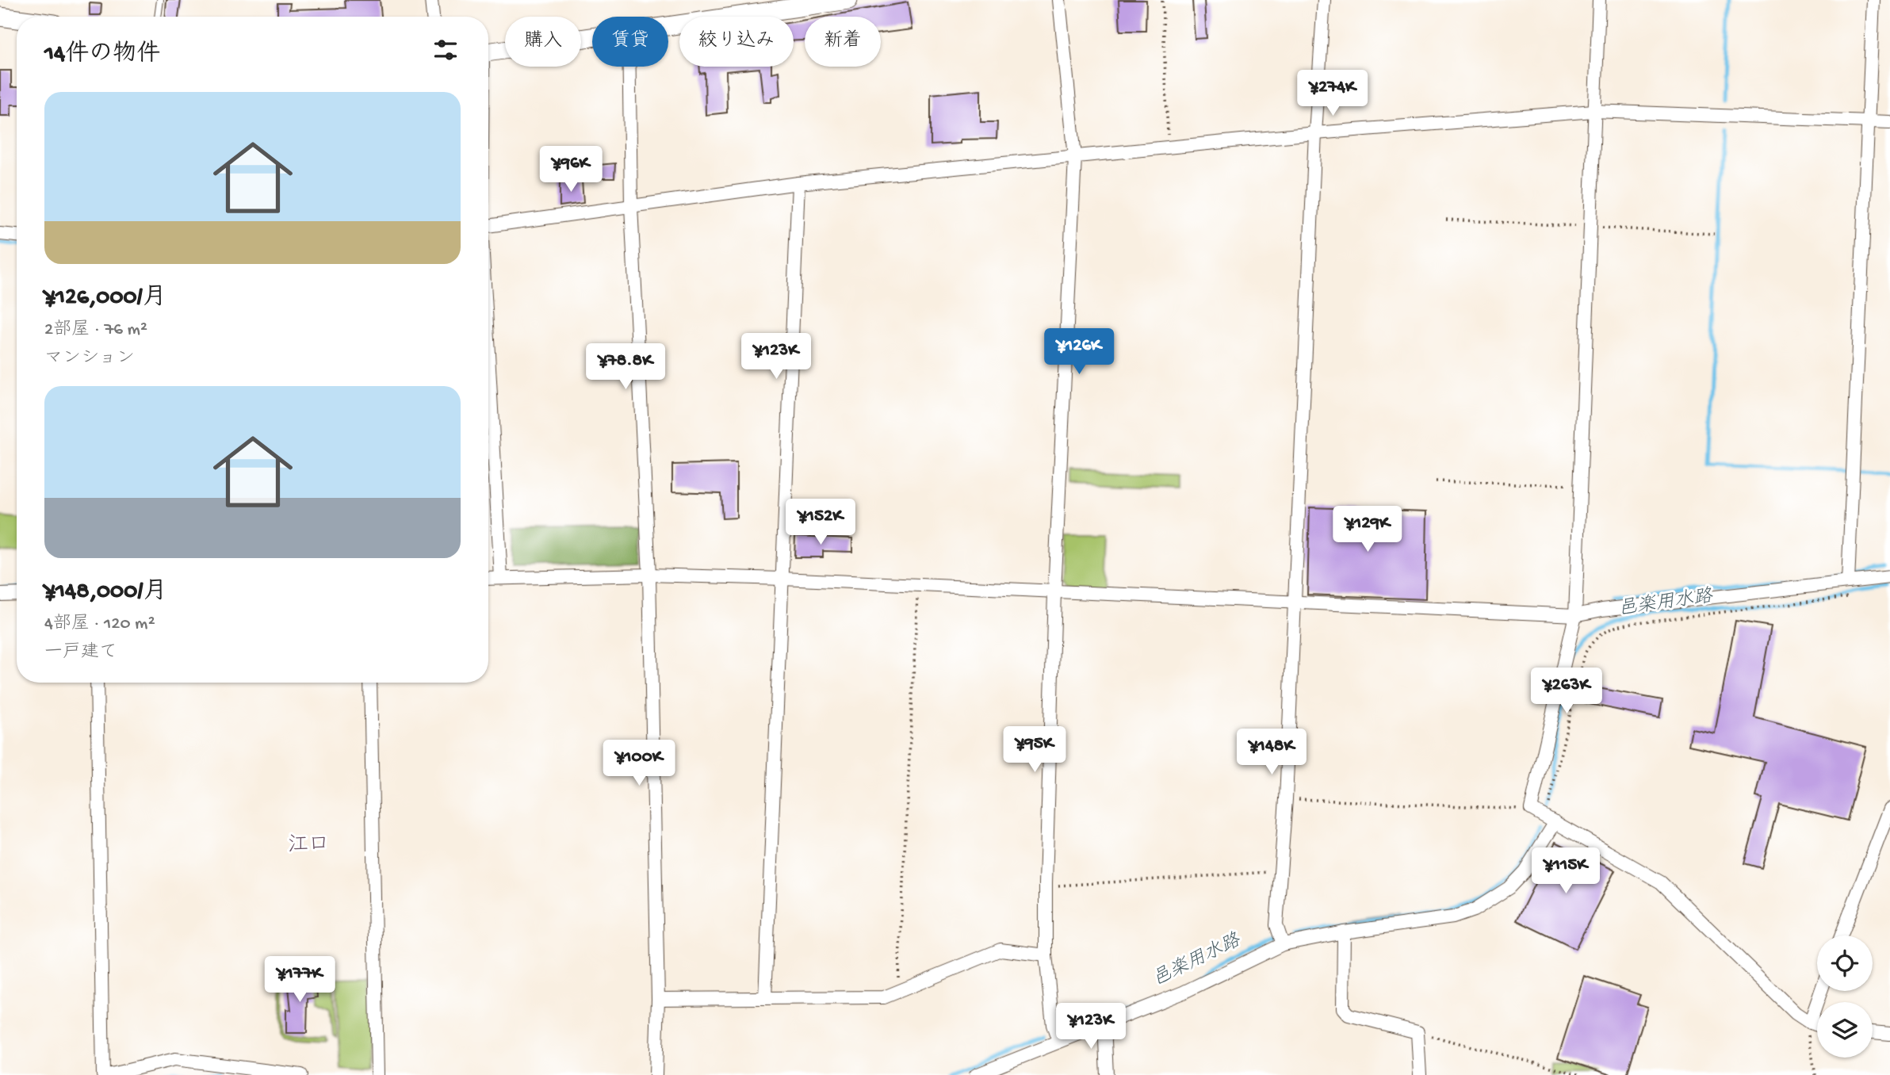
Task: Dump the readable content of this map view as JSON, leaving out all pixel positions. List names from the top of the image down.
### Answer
{
  "districts": ["江口"],
  "water": ["邑楽用水路"],
  "page": {
    "chip": [
      "購入",
      "賃貸",
      "絞り込み",
      "新着"
    ],
    "heading": "14件の物件",
    "price": [
      "¥274K",
      "¥96K",
      "¥126K",
      "¥123K",
      "¥78.8K",
      "¥152K",
      "¥129K",
      "¥263K",
      "¥95K",
      "¥148K",
      "¥100K",
      "¥115K",
      "¥177K",
      "¥123K"
    ],
    "list": [
      {
        "name": "¥126,000/月",
        "note": "2部屋 · 76 m² · マンション"
      },
      {
        "name": "¥148,000/月",
        "note": "4部屋 · 120 m² · 一戸建て"
      }
    ]
  }
}
